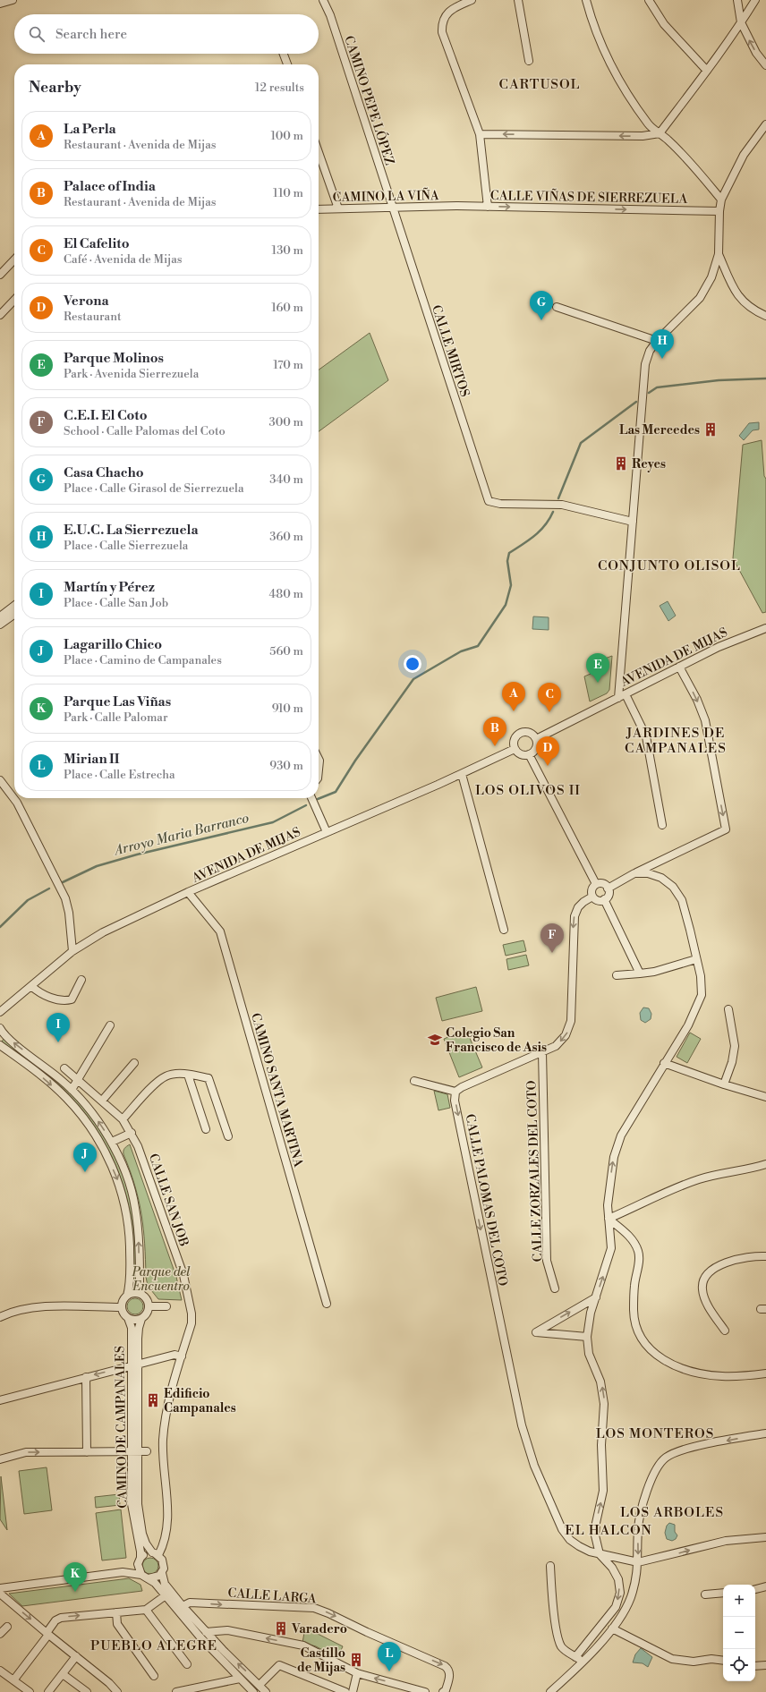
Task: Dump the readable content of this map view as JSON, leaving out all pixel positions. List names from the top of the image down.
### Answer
{
  "streets": {
    "street": [
      "CAMINO PEPE LÓPEZ",
      "CAMINO LA VIÑA",
      "CALLE VIÑAS DE SIERREZUELA",
      "CALLE MIRTOS",
      "AVENIDA DE MIJAS",
      "CAMINO SANTA MARTINA",
      "CALLE ZORZALES DEL COTO",
      "CALLE SAN JOB",
      "CALLE PALOMAS DEL COTO",
      "CAMINO DE CAMPANALES",
      "CALLE LARGA"
    ]
  },
  "crossings": [
    ["CAMINO PEPE LÓPEZ", "CAMINO LA VIÑA"],
    ["CAMINO PEPE LÓPEZ", "CALLE MIRTOS"],
    ["CAMINO LA VIÑA", "CALLE VIÑAS DE SIERREZUELA"],
    ["CAMINO LA VIÑA", "CALLE MIRTOS"],
    ["AVENIDA DE MIJAS", "CAMINO SANTA MARTINA"],
    ["CALLE SAN JOB", "CAMINO DE CAMPANALES"]
  ],
  "one_way": ["CALLE VIÑAS DE SIERREZUELA", "CALLE PALOMAS DEL COTO"],
  "districts": [
    "CARTUSOL",
    "CONJUNTO OLISOL",
    "JARDINES DE CAMPANALES",
    "LOS OLIVOS II",
    "LOS MONTEROS",
    "LOS ARBOLES",
    "EL HALCON",
    "PUEBLO ALEGRE"
  ],
  "water": ["Arroyo Maria Barranco"],
  "parks": ["Parque del Encuentro"],
  "places": {
    "building": [
      "Las Mercedes",
      "Reyes",
      "Edificio Campanales",
      "Varadero",
      "Castillo de Mijas"
    ],
    "school or university": ["Colegio San Francisco de Asis"]
  },
  "page": {
    "search": "Search here",
    "heading": ["Nearby", "12 results"],
    "list": [
      {
        "mark": "A",
        "name": "La Perla",
        "note": "Restaurant · Avenida de Mijas",
        "value": "100 m"
      },
      {
        "mark": "B",
        "name": "Palace of India",
        "note": "Restaurant · Avenida de Mijas",
        "value": "110 m"
      },
      {
        "mark": "C",
        "name": "El Cafelito",
        "note": "Café · Avenida de Mijas",
        "value": "130 m"
      },
      {
        "mark": "D",
        "name": "Verona",
        "note": "Restaurant",
        "value": "160 m"
      },
      {
        "mark": "E",
        "name": "Parque Molinos",
        "note": "Park · Avenida Sierrezuela",
        "value": "170 m"
      },
      {
        "mark": "F",
        "name": "C.E.I. El Coto",
        "note": "School · Calle Palomas del Coto",
        "value": "300 m"
      },
      {
        "mark": "G",
        "name": "Casa Chacho",
        "note": "Place · Calle Girasol de Sierrezuela",
        "value": "340 m"
      },
      {
        "mark": "H",
        "name": "E.U.C. La Sierrezuela",
        "note": "Place · Calle Sierrezuela",
        "value": "360 m"
      },
      {
        "mark": "I",
        "name": "Martín y Pérez",
        "note": "Place · Calle San Job",
        "value": "480 m"
      },
      {
        "mark": "J",
        "name": "Lagarillo Chico",
        "note": "Place · Camino de Campanales",
        "value": "560 m"
      },
      {
        "mark": "K",
        "name": "Parque Las Viñas",
        "note": "Park · Calle Palomar",
        "value": "910 m"
      },
      {
        "mark": "L",
        "name": "Mirian II",
        "note": "Place · Calle Estrecha",
        "value": "930 m"
      }
    ],
    "pins": [
      "G",
      "H",
      "E",
      "A",
      "C",
      "B",
      "D",
      "F",
      "I",
      "J",
      "K",
      "L"
    ],
    "map_buttons": ["+", "−"]
  }
}
